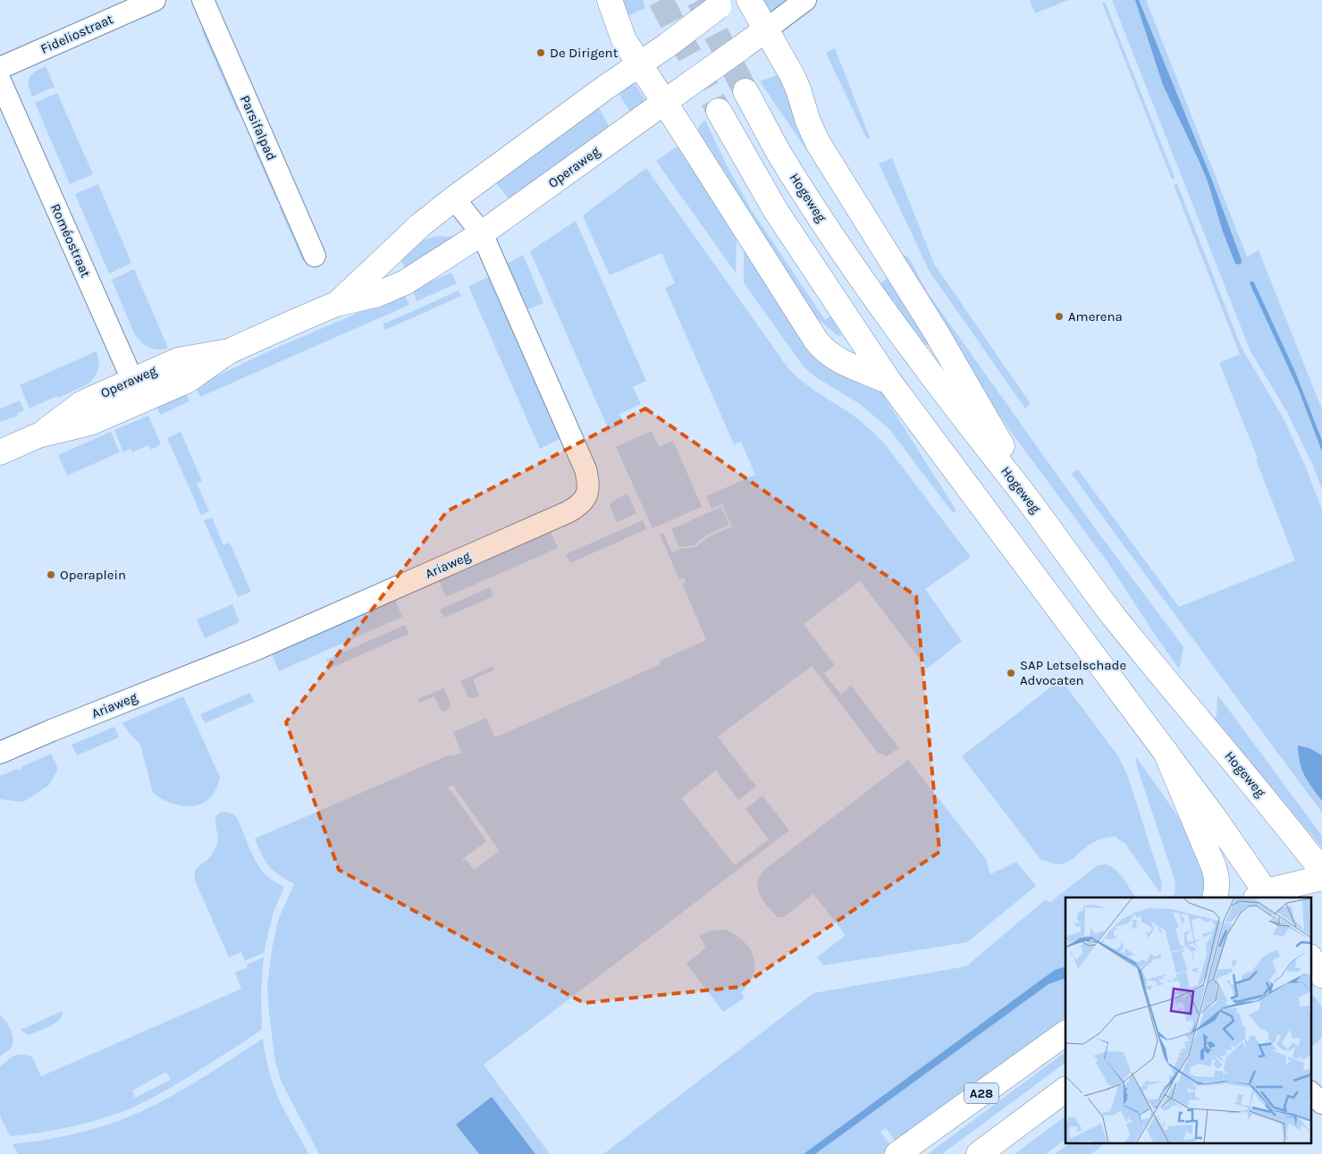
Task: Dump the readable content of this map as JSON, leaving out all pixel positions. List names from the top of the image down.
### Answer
{
  "streets": {
    "main road": ["Operaweg", "Hogeweg", "A28"],
    "street": [
      "Fideliostraat",
      "Parsifalpad",
      "Roméostraat",
      "Ariaweg"
    ]
  },
  "crossings": [
    ["Operaweg", "Roméostraat"],
    ["Operaweg", "Ariaweg"]
  ],
  "places": [
    "De Dirigent",
    "Amerena",
    "Operaplein",
    "SAP Letselschade Advocaten"
  ]
}
